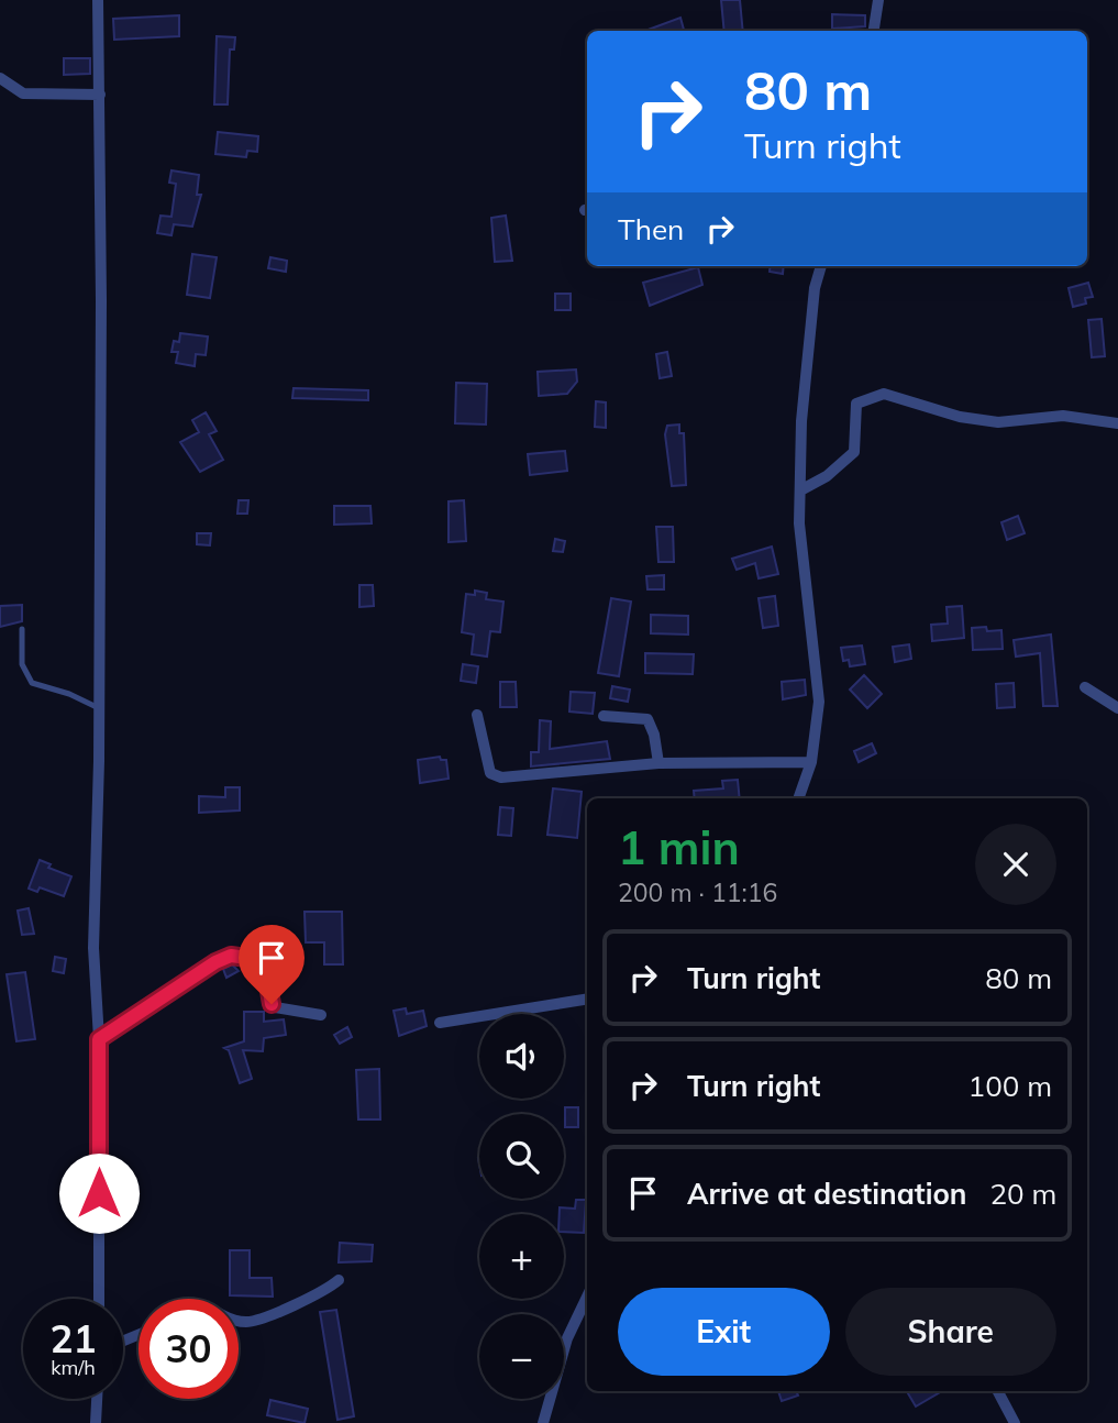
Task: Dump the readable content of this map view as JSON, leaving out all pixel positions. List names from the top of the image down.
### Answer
{
  "page": {
    "turn": ["80 m", "Turn right"],
    "then": "Then",
    "heading": ["1 min", "200 m · 11:16"],
    "list": [
      {
        "name": "Turn right",
        "value": "80 m"
      },
      {
        "name": "Turn right",
        "value": "100 m"
      },
      {
        "name": "Arrive at destination",
        "value": "20 m"
      }
    ],
    "map_buttons": ["+", "−"],
    "buttons": ["Exit", "Share"],
    "speed": "21 km/h",
    "limit": "30"
  }
}
